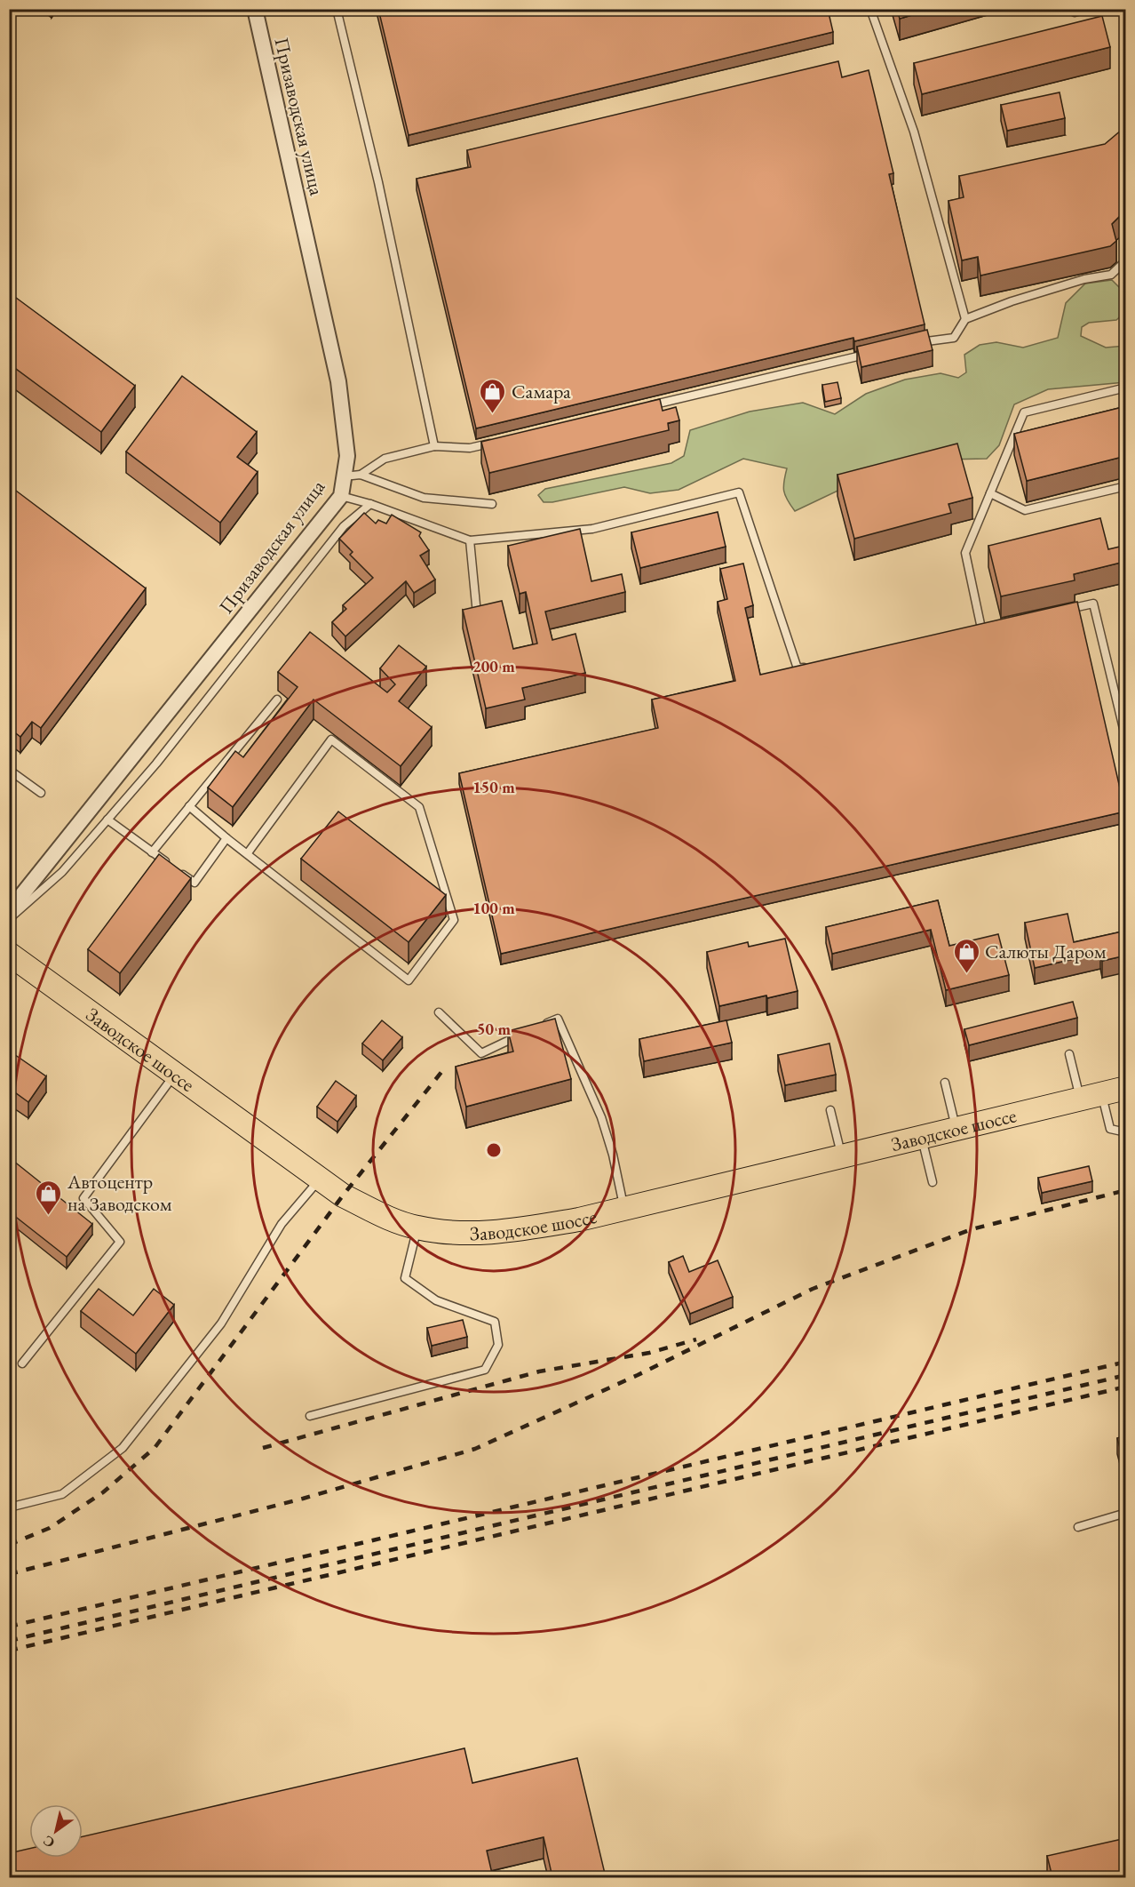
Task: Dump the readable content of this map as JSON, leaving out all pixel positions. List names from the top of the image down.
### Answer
{
  "streets": {
    "main road": ["Заводское шоссе"],
    "street": ["Призаводская улица"]
  },
  "places": {
    "shop": ["Самара", "Салюты Даром", "Автоцентр на Заводском"]
  },
  "north": "bottom left",
  "rings": [
    "200 m",
    "150 m",
    "100 m",
    "50 m"
  ]
}
